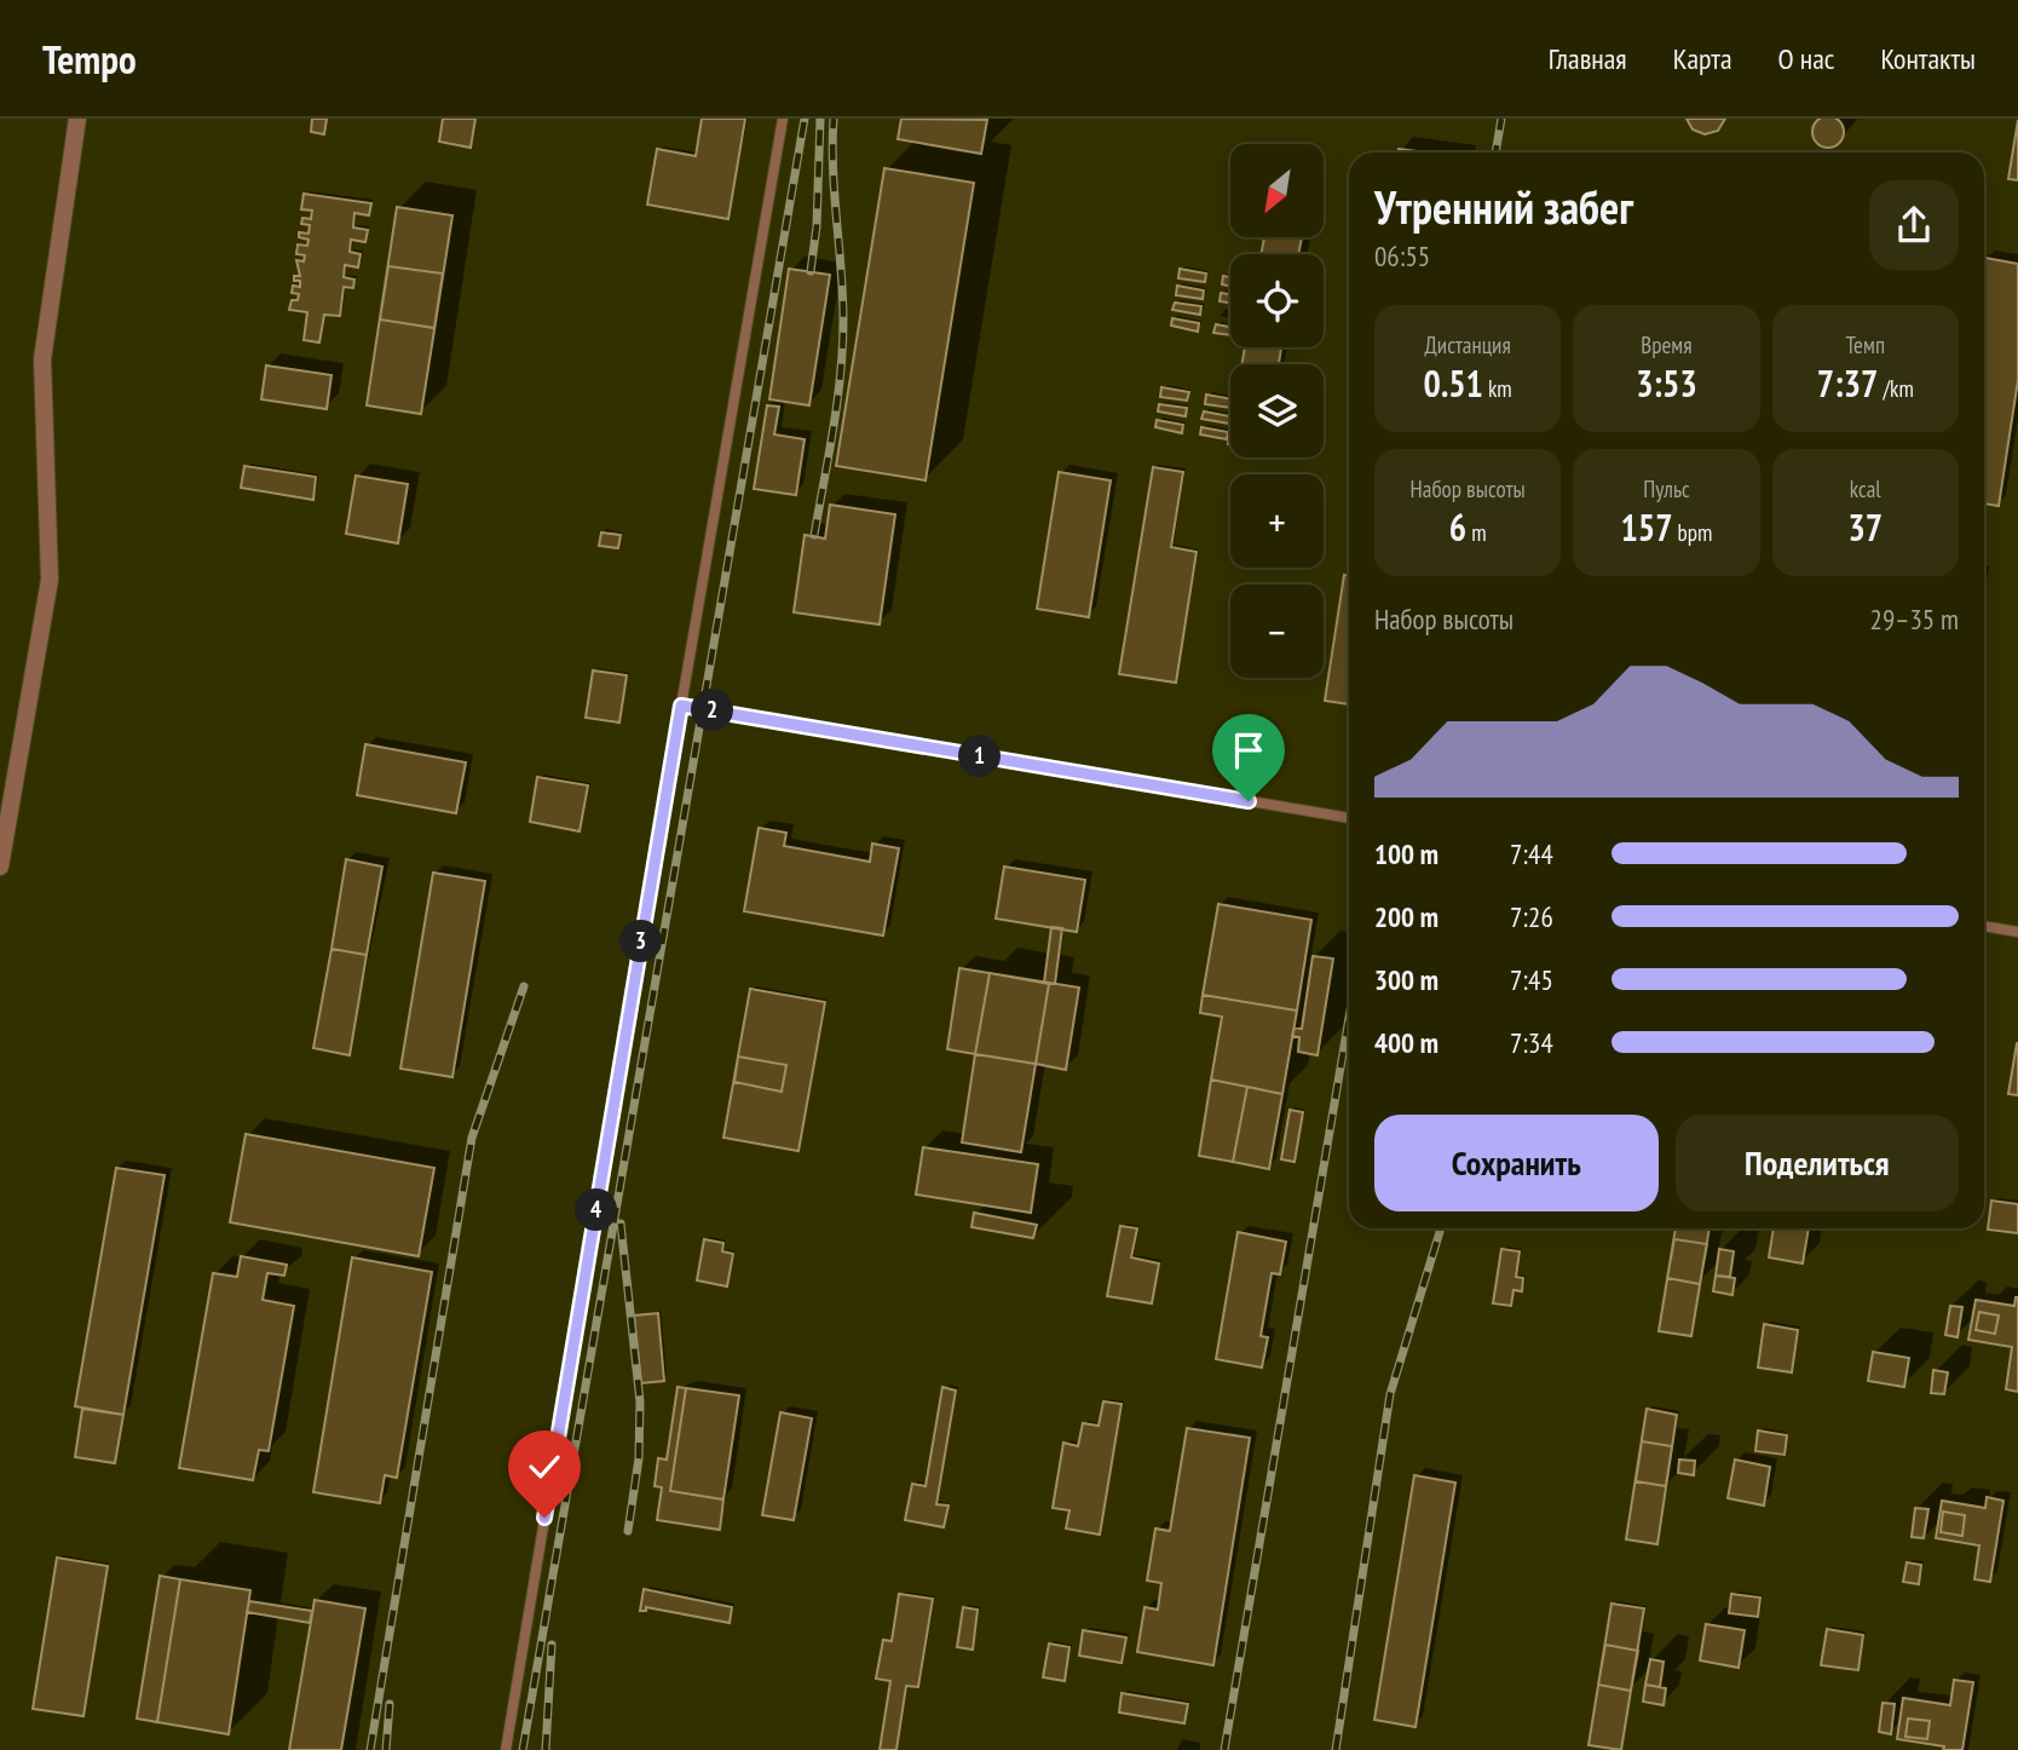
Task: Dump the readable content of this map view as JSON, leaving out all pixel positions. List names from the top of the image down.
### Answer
{
  "north": "bottom left",
  "page": {
    "header": "Tempo",
    "nav": [
      "Главная",
      "Карта",
      "О нас",
      "Контакты"
    ],
    "map_buttons": ["+", "−"],
    "heading": ["Утренний забег", "06:55"],
    "stats": [
      ["Дистанция", "0.51 km"],
      ["Время", "3:53"],
      ["Темп", "7:37 /km"],
      ["Набор высоты", "6 m"],
      ["Пульс", "157 bpm"],
      ["kcal", "37"]
    ],
    "chart": ["Набор высоты", "29–35 m"],
    "pins": [
      "2",
      "1",
      "3",
      "4"
    ],
    "list": [
      {
        "name": "100 m",
        "note": "7:44"
      },
      {
        "name": "200 m",
        "note": "7:26"
      },
      {
        "name": "300 m",
        "note": "7:45"
      },
      {
        "name": "400 m",
        "note": "7:34"
      }
    ],
    "buttons": ["Сохранить", "Поделиться"]
  }
}
